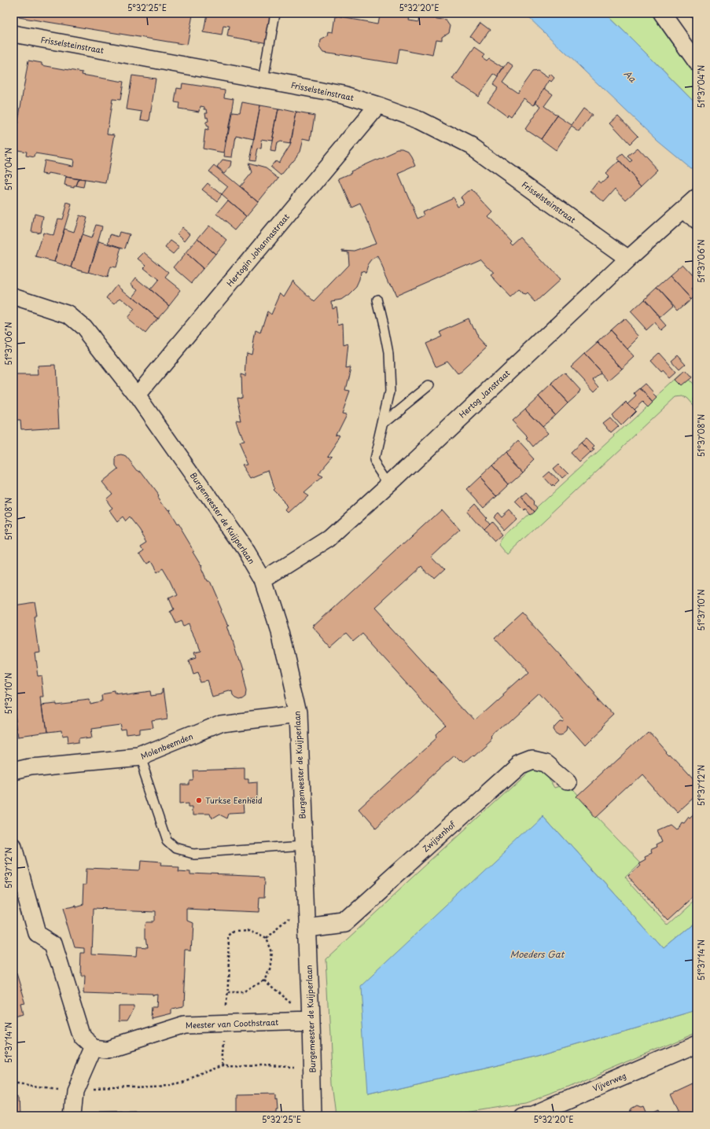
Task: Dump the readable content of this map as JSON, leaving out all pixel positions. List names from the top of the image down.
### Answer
{
  "streets": {
    "street": [
      "Frisselsteinstraat",
      "Hertogin Johannastraat",
      "Hertog Janstraat",
      "Burgemeester de Kuijperlaan",
      "Molenbeemden",
      "Zwijsenhof",
      "Meester van Coothstraat",
      "Vijverweg"
    ]
  },
  "crossings": [
    ["Frisselsteinstraat", "Hertogin Johannastraat"],
    ["Frisselsteinstraat", "Hertog Janstraat"],
    ["Hertogin Johannastraat", "Burgemeester de Kuijperlaan"],
    ["Hertog Janstraat", "Burgemeester de Kuijperlaan"],
    ["Burgemeester de Kuijperlaan", "Molenbeemden"],
    ["Burgemeester de Kuijperlaan", "Zwijsenhof"],
    ["Burgemeester de Kuijperlaan", "Meester van Coothstraat"]
  ],
  "water": ["Aa", "Moeders Gat"],
  "places": ["Turkse Eenheid"],
  "coordinates": [
    "5°32'25\"E",
    "5°32'20\"E",
    "51°37'04\"N",
    "51°37'06\"N",
    "51°37'08\"N",
    "51°37'10\"N",
    "51°37'12\"N",
    "51°37'14\"N"
  ]
}
